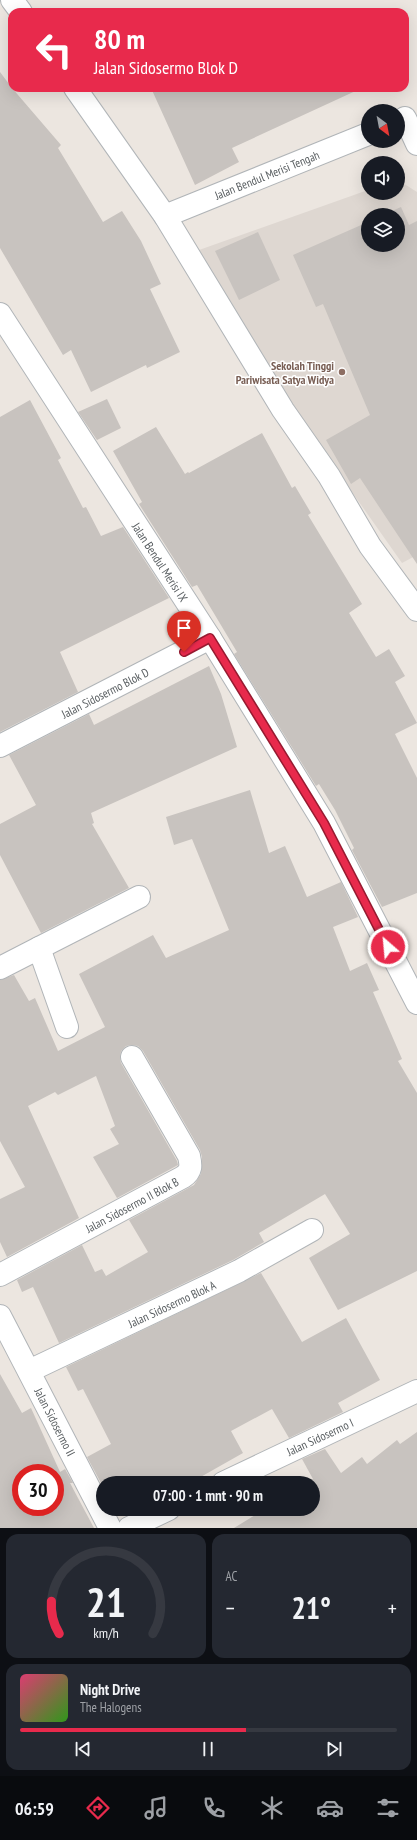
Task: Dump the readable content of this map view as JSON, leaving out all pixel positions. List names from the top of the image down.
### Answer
{
  "streets": {
    "street": [
      "Jalan Bendul Merisi Tengah",
      "Jalan Bendul Merisi IX",
      "Jalan Sidosermo Blok D",
      "Jalan Sidosermo II Blok B",
      "Jalan Sidosermo Blok A",
      "Jalan Sidosermo II",
      "Jalan Sidosermo I"
    ]
  },
  "crossings": [
    ["Jalan Bendul Merisi IX", "Jalan Sidosermo Blok D"],
    ["Jalan Sidosermo Blok A", "Jalan Sidosermo II"]
  ],
  "places": ["Sekolah Tinggi Pariwisata Satya Widya"],
  "north": "bottom right",
  "page": {
    "turn": ["80 m", "Jalan Sidosermo Blok D"],
    "limit": "30",
    "trip": "07:00 · 1 mnt · 90 m",
    "tile": "AC",
    "heat": ["−", "21°", "+"],
    "song": ["Night Drive", "The Halogens"],
    "tabs": "06:59",
    "gauge": ["21", "km/h"]
  }
}
